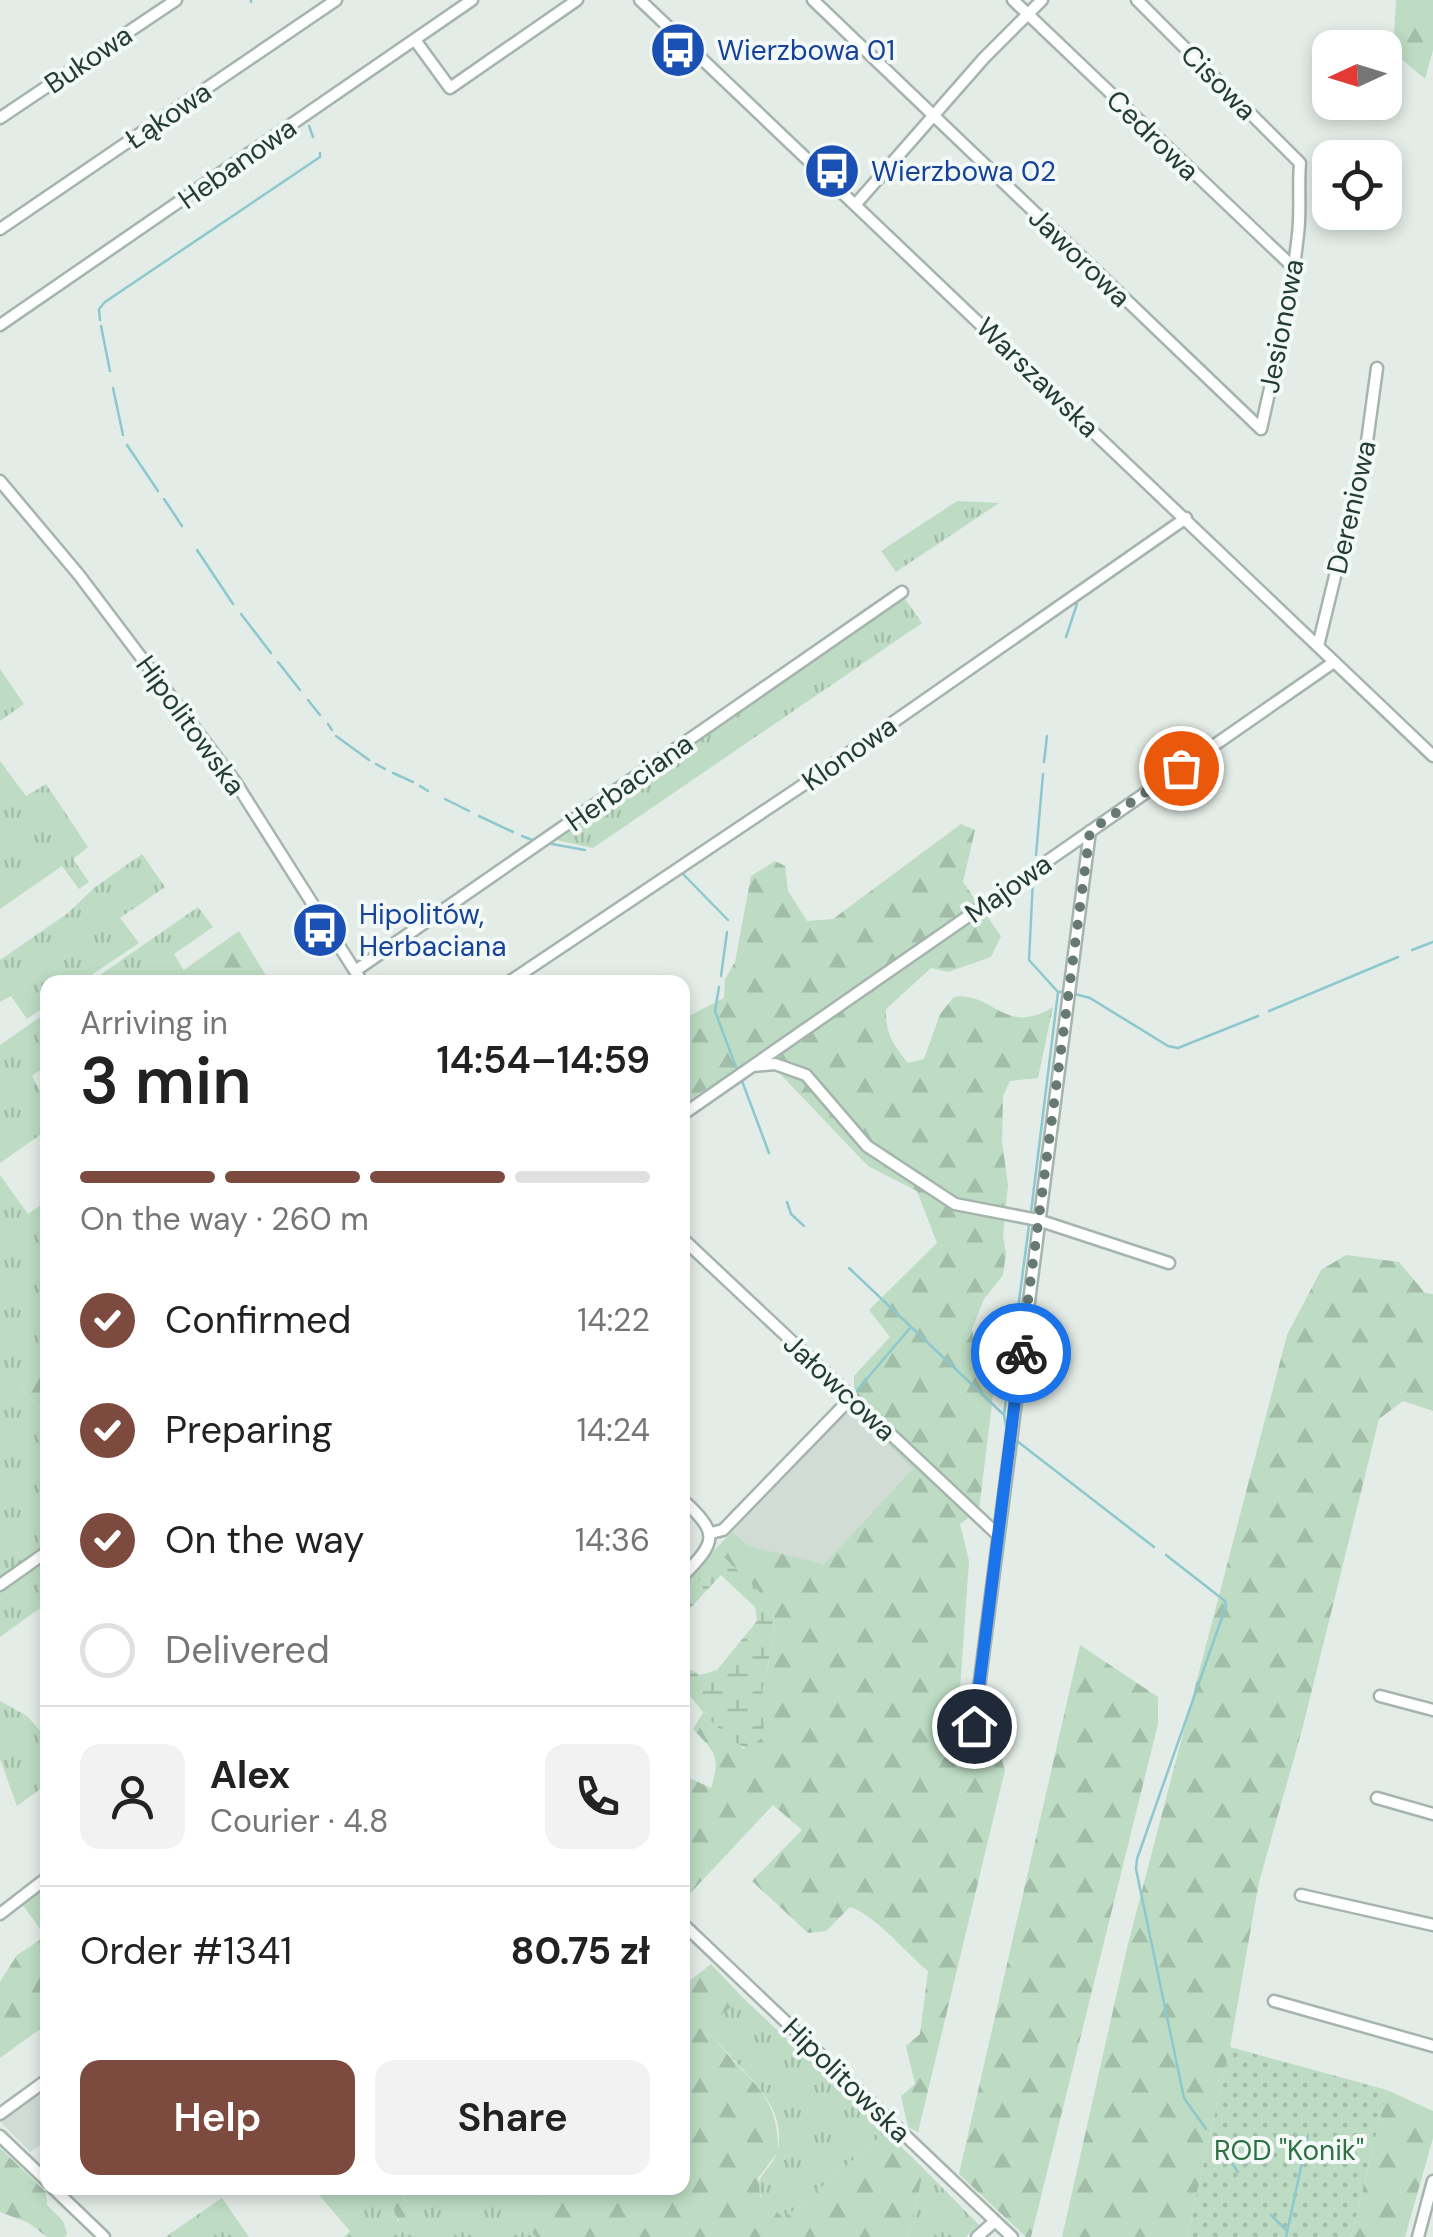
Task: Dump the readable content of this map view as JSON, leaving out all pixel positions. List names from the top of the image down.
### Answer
{
  "streets": {
    "street": [
      "Bukowa",
      "Cisowa",
      "Łąkowa",
      "Cedrowa",
      "Hebanowa",
      "Jaworowa",
      "Jesionowa",
      "Warszawska",
      "Dereniowa",
      "Hipolitowska",
      "Klonowa",
      "Herbaciana",
      "Majowa",
      "Jałowcowa"
    ]
  },
  "crossings": [
    ["Cisowa", "Jesionowa"],
    ["Cedrowa", "Jesionowa"],
    ["Jaworowa", "Jesionowa"],
    ["Warszawska", "Dereniowa"],
    ["Warszawska", "Klonowa"],
    ["Warszawska", "Majowa"],
    ["Hipolitowska", "Herbaciana"]
  ],
  "parks": ["ROD \"Konik\""],
  "places": {
    "bus stop": ["Wierzbowa 01", "Wierzbowa 02", "Hipolitów, Herbaciana"]
  },
  "north": "left",
  "page": {
    "heading": ["3 min", "Arriving in", "14:54–14:59"],
    "panel": [
      "Alex",
      "Courier · 4.8",
      "Order #1341",
      "80.75 zł"
    ],
    "bar": "On the way · 260 m",
    "list": [
      ["Confirmed", "14:22"],
      ["Preparing", "14:24"],
      ["On the way", "14:36"],
      "Delivered"
    ],
    "buttons": ["Help", "Share"]
  }
}
